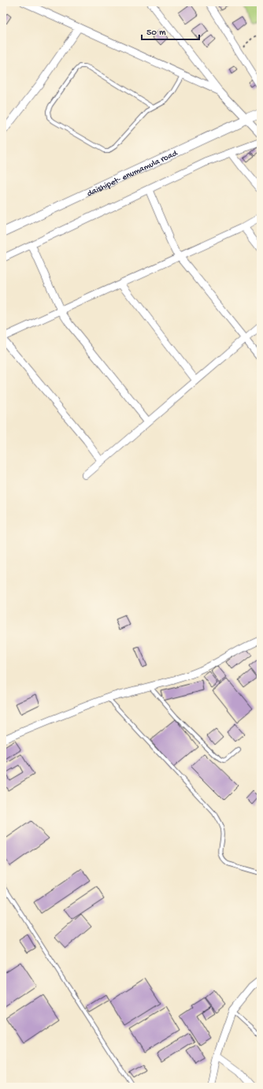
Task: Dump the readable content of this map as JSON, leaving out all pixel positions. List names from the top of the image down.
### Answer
{
  "streets": {
    "street": ["daishipet- enumamula road"]
  },
  "scale_bar": "50 m"
}
